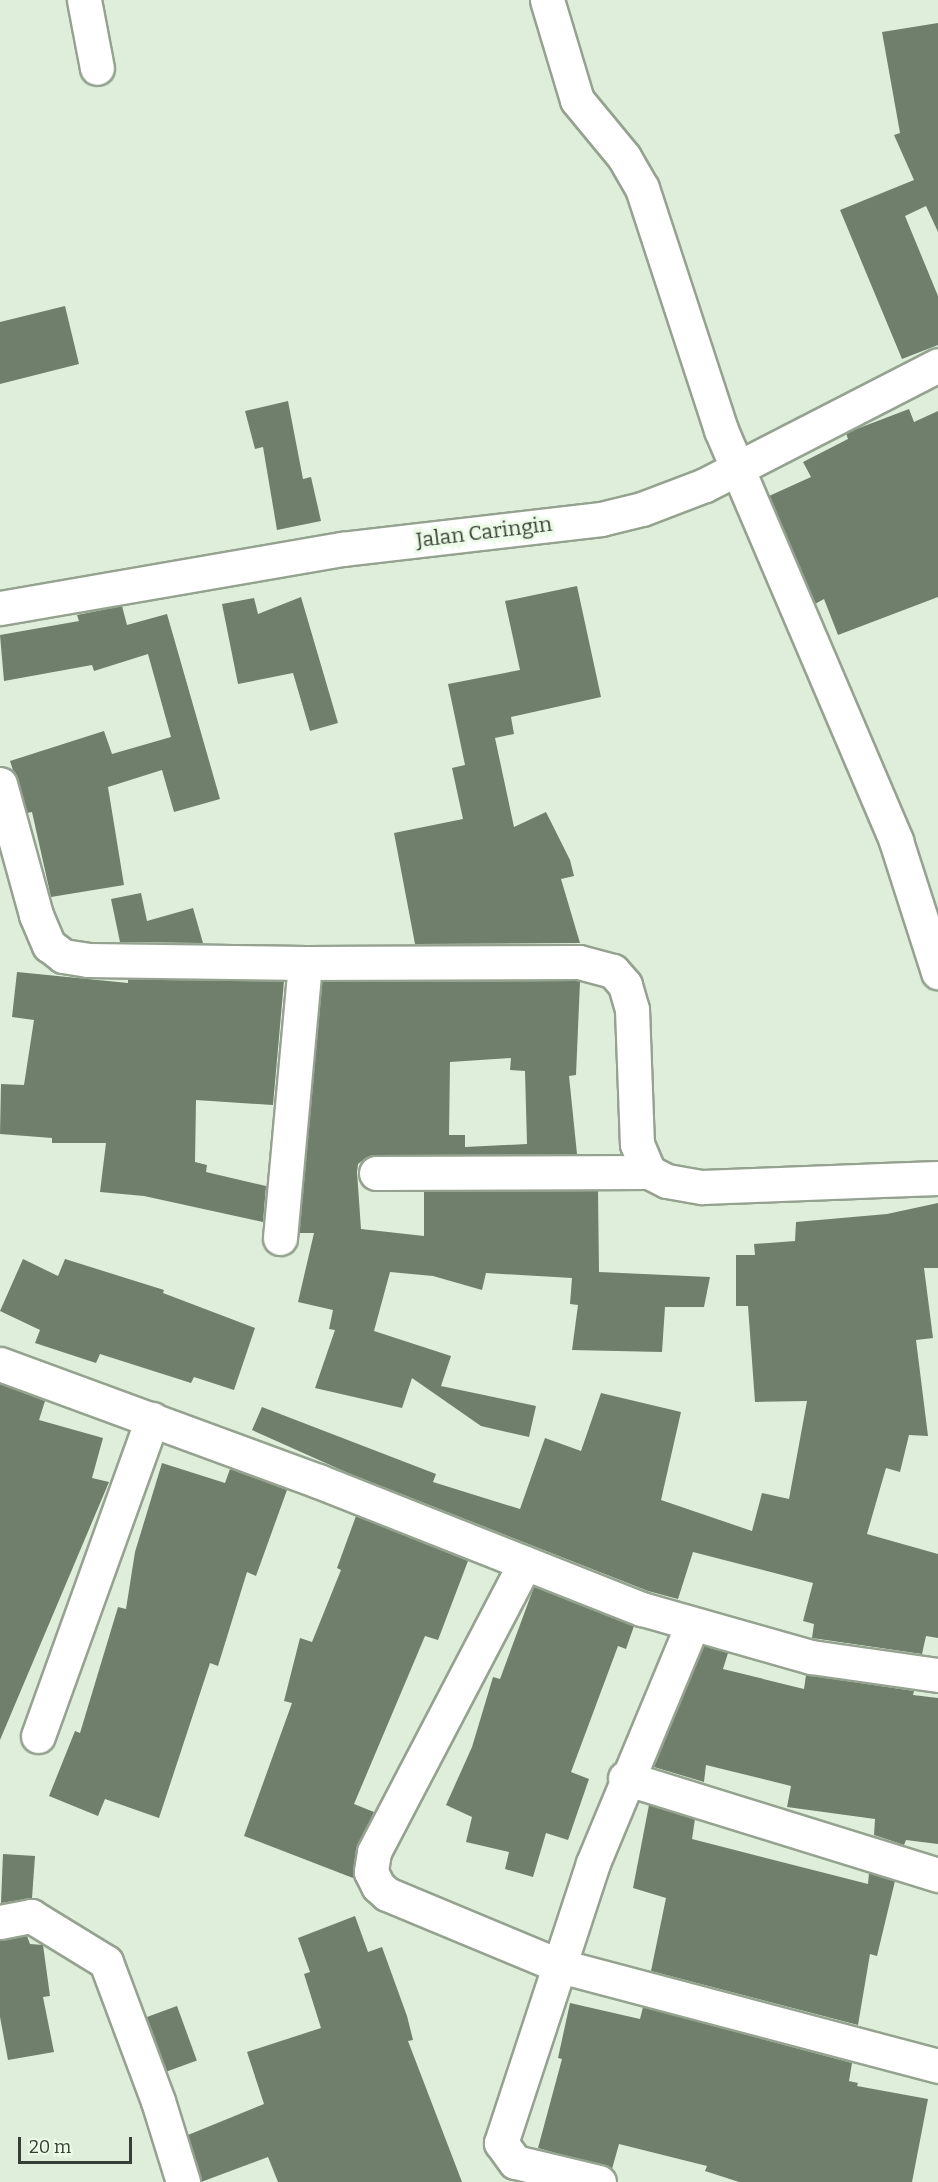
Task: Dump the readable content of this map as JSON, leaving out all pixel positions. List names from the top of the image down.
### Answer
{
  "streets": {
    "street": ["Jalan Caringin"]
  },
  "scale_bar": "20 m"
}
